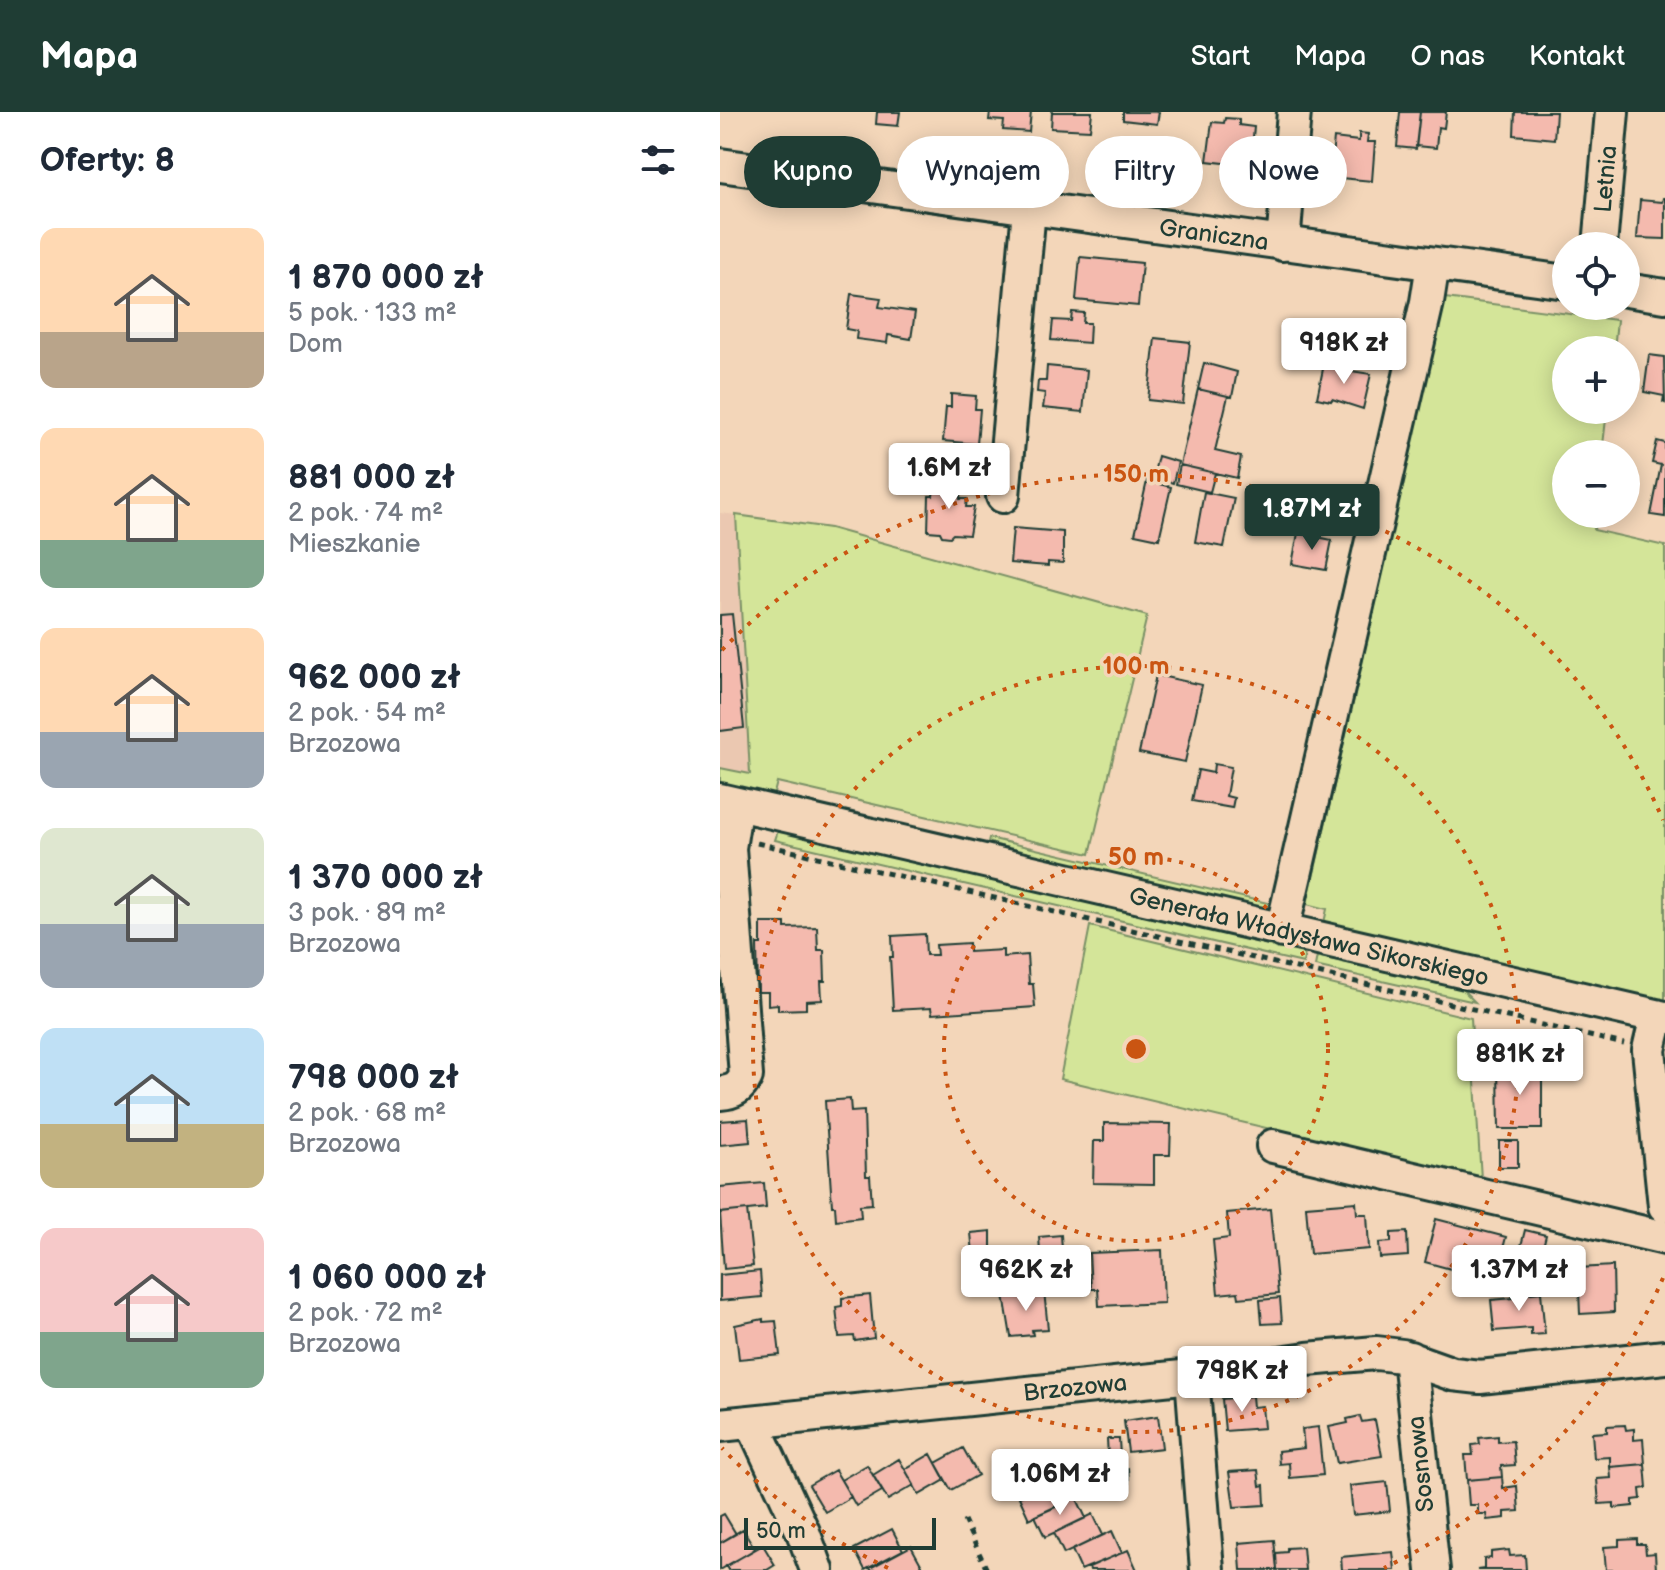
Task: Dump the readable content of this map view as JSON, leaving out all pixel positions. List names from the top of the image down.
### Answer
{
  "streets": {
    "street": [
      "Letnia",
      "Graniczna",
      "Generała Władysława Sikorskiego",
      "Brzozowa",
      "Sosnowa"
    ]
  },
  "crossings": [
    ["Brzozowa", "Sosnowa"]
  ],
  "scale_bar": "50 m",
  "page": {
    "header": "Mapa",
    "nav": [
      "Start",
      "Mapa",
      "O nas",
      "Kontakt"
    ],
    "heading": "Oferty: 8",
    "chip": [
      "Kupno",
      "Wynajem",
      "Filtry",
      "Nowe"
    ],
    "list": [
      {
        "name": "1 870 000 zł",
        "note": "5 pok. · 133 m² · Dom"
      },
      {
        "name": "881 000 zł",
        "note": "2 pok. · 74 m² · Mieszkanie"
      },
      {
        "name": "962 000 zł",
        "note": "2 pok. · 54 m² · Brzozowa"
      },
      {
        "name": "1 370 000 zł",
        "note": "3 pok. · 89 m² · Brzozowa"
      },
      {
        "name": "798 000 zł",
        "note": "2 pok. · 68 m² · Brzozowa"
      },
      {
        "name": "1 060 000 zł",
        "note": "2 pok. · 72 m² · Brzozowa"
      }
    ],
    "map_buttons": ["+", "−"],
    "price": [
      "918K zł",
      "1.6M zł",
      "1.87M zł",
      "881K zł",
      "962K zł",
      "1.37M zł",
      "798K zł",
      "1.06M zł"
    ],
    "scale": "50 m"
  },
  "rings": ["150 m", "100 m", "50 m"]
}
